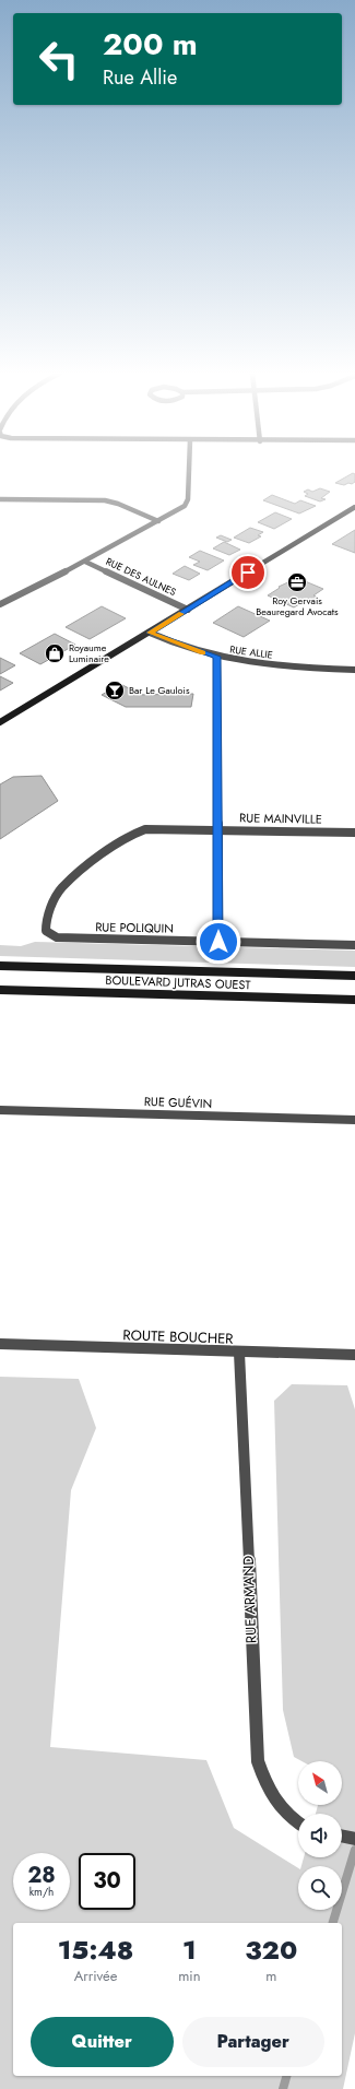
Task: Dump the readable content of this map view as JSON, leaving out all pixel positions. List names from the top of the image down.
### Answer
{
  "streets": {
    "street": [
      "RUE DES AULNES",
      "RUE ALLIE",
      "RUE MAINVILLE",
      "RUE POLIQUIN",
      "BOULEVARD JUTRAS OUEST",
      "RUE GUÉVIN",
      "ROUTE BOUCHER",
      "RUE ARMAND"
    ]
  },
  "crossings": [
    ["RUE MAINVILLE", "RUE POLIQUIN"],
    ["ROUTE BOUCHER", "RUE ARMAND"]
  ],
  "places": {
    "office": ["Roy Gervais Beauregard Avocats"],
    "shop": ["Royaume Luminaire"],
    "bar": ["Bar Le Gaulois"]
  },
  "north": "top left",
  "page": {
    "turn": ["200 m", "Rue Allie"],
    "speed": "28 km/h",
    "limit": "30",
    "eta": [
      "15:48",
      "Arrivée",
      "1",
      "min",
      "320",
      "m"
    ],
    "buttons": ["Quitter", "Partager"]
  }
}
